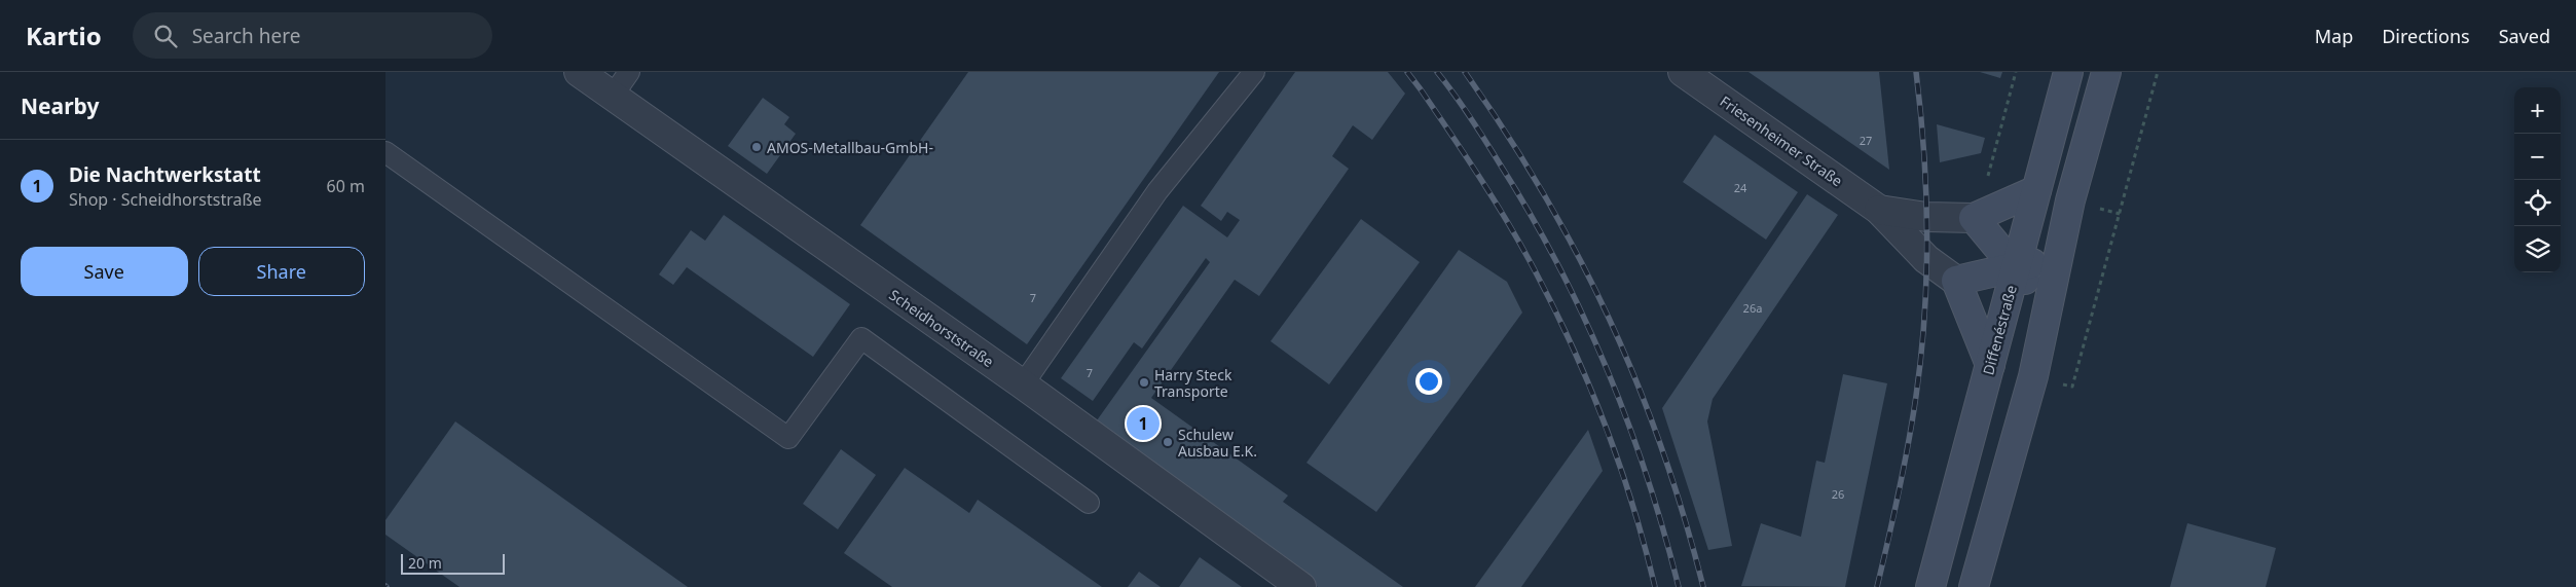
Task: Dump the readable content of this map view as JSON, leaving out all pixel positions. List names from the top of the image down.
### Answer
{
  "streets": {
    "main road": ["Diffenéstraße"],
    "street": ["Friesenheimer Straße", "Scheidhorststraße"]
  },
  "places": ["AMOS-Metallbau-GmbH-", "Harry Steck Transporte", "Schulew Ausbau E.K."],
  "house_numbers": [
    "27",
    "24",
    "7",
    "26a",
    "7",
    "26"
  ],
  "scale_bar": "20 m",
  "page": {
    "header": "Kartio",
    "search": "Search here",
    "nav": ["Map", "Directions", "Saved"],
    "heading": "Nearby",
    "map_buttons": ["+", "−"],
    "list": [
      {
        "mark": "1",
        "name": "Die Nachtwerkstatt",
        "note": "Shop · Scheidhorststraße",
        "value": "60 m"
      }
    ],
    "buttons": ["Save", "Share"],
    "pins": "1",
    "scale": "20 m"
  }
}
